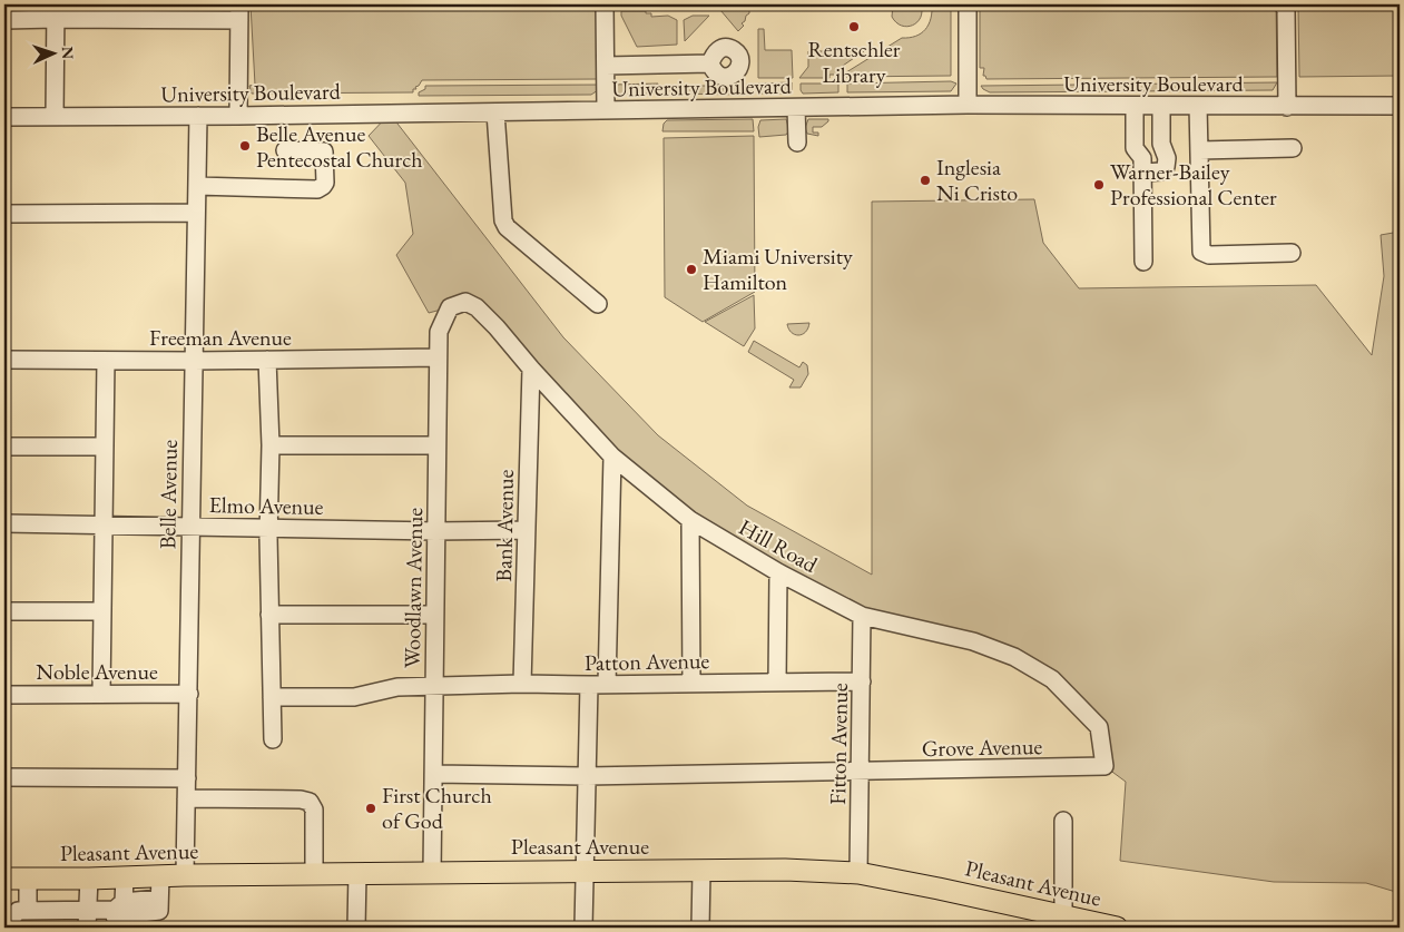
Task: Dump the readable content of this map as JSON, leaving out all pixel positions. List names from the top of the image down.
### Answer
{
  "streets": {
    "main road": ["Pleasant Avenue"],
    "street": [
      "University Boulevard",
      "Freeman Avenue",
      "Belle Avenue",
      "Elmo Avenue",
      "Bank Avenue",
      "Hill Road",
      "Woodlawn Avenue",
      "Patton Avenue",
      "Noble Avenue",
      "Fitton Avenue",
      "Grove Avenue"
    ]
  },
  "crossings": [
    ["University Boulevard", "Belle Avenue"],
    ["Freeman Avenue", "Belle Avenue"],
    ["Freeman Avenue", "Woodlawn Avenue"],
    ["Belle Avenue", "Elmo Avenue"],
    ["Belle Avenue", "Noble Avenue"],
    ["Belle Avenue", "Pleasant Avenue"],
    ["Elmo Avenue", "Bank Avenue"],
    ["Elmo Avenue", "Woodlawn Avenue"],
    ["Bank Avenue", "Hill Road"],
    ["Bank Avenue", "Patton Avenue"],
    ["Hill Road", "Woodlawn Avenue"],
    ["Hill Road", "Fitton Avenue"],
    ["Hill Road", "Grove Avenue"],
    ["Woodlawn Avenue", "Patton Avenue"],
    ["Woodlawn Avenue", "Grove Avenue"],
    ["Woodlawn Avenue", "Pleasant Avenue"],
    ["Patton Avenue", "Fitton Avenue"],
    ["Fitton Avenue", "Grove Avenue"],
    ["Fitton Avenue", "Pleasant Avenue"]
  ],
  "places": [
    "Rentschler Library",
    "Belle Avenue Pentecostal Church",
    "Inglesia Ni Cristo",
    "Warner-Bailey Professional Center",
    "Miami University Hamilton",
    "First Church of God"
  ],
  "north": "right"
}
